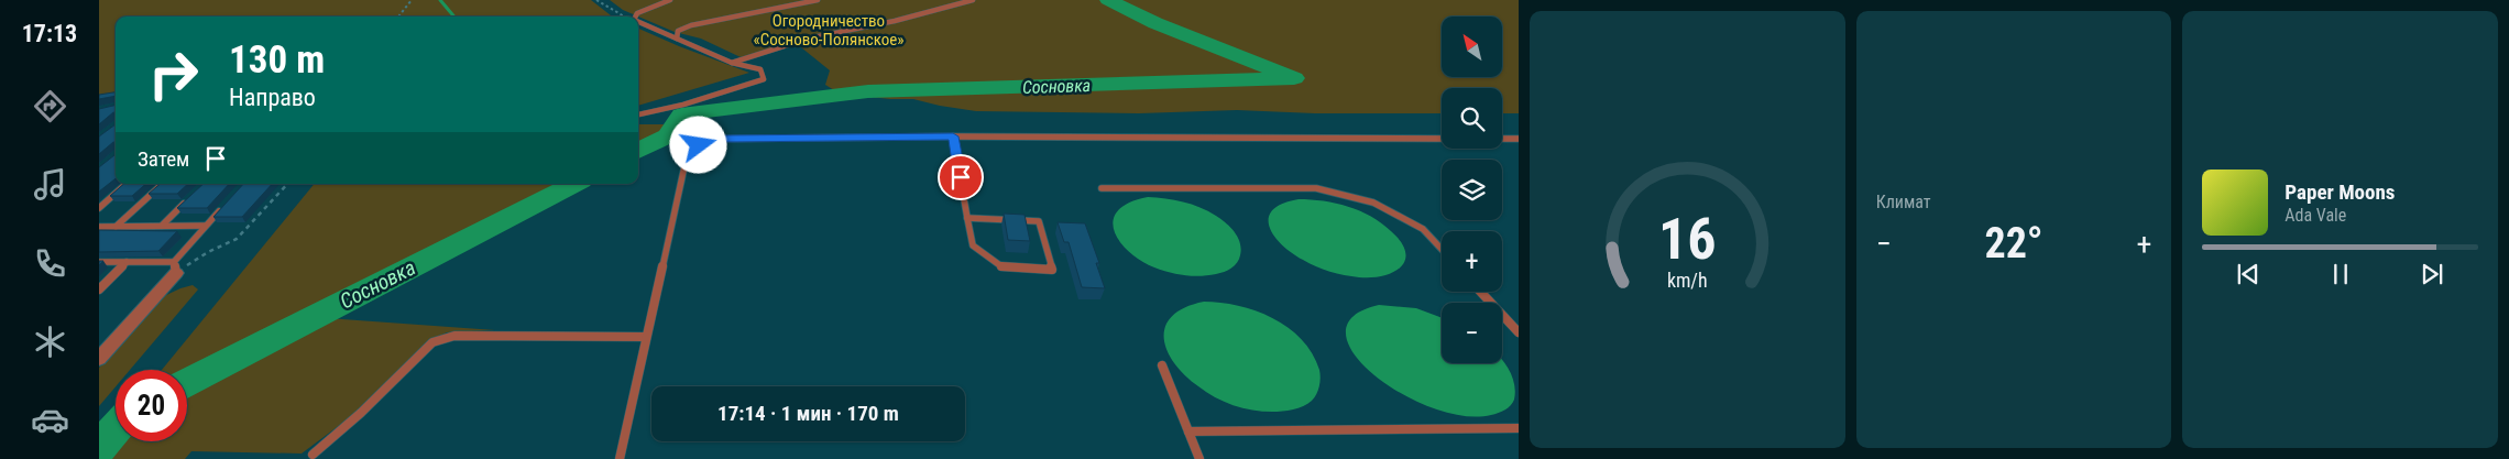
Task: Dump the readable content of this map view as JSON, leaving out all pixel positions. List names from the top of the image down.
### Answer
{
  "water": ["Сосновка"],
  "parks": ["Огородничество «Сосново-Полянское»"],
  "north": "top left",
  "page": {
    "tabs": "17:13",
    "tile": "Климат",
    "map_buttons": ["+", "−"],
    "turn": ["130 m", "Направо"],
    "then": "Затем",
    "song": ["Paper Moons", "Ada Vale"],
    "heat": ["−", "22°", "+"],
    "limit": "20",
    "trip": "17:14 · 1 мин · 170 m",
    "gauge": ["16", "km/h"]
  }
}
